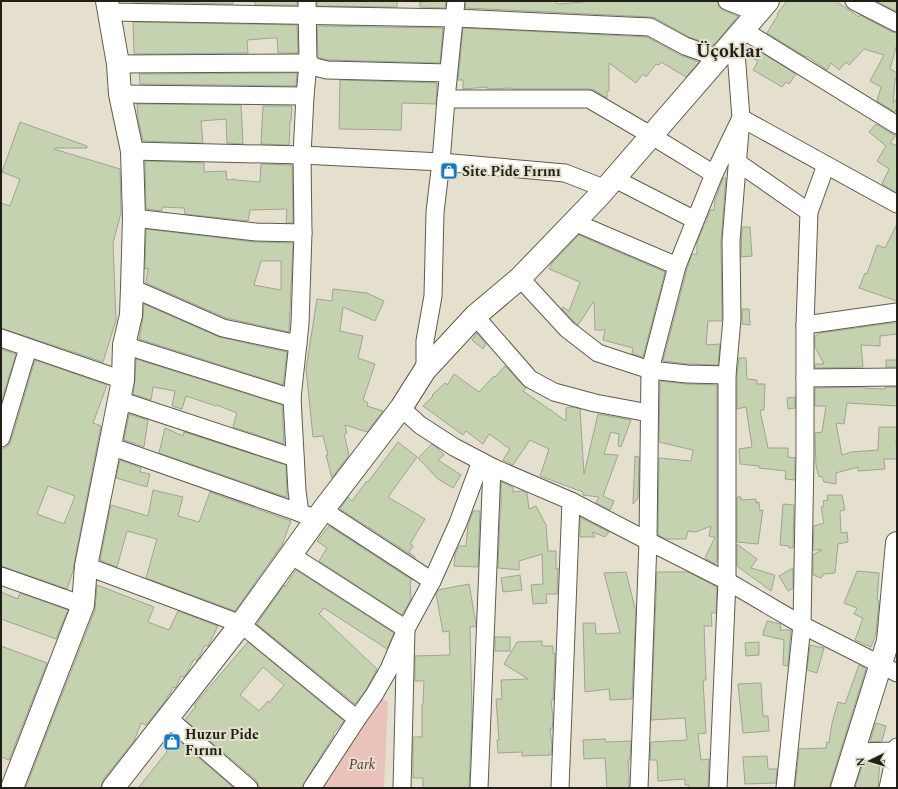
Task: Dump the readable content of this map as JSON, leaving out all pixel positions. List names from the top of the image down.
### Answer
{
  "districts": ["Üçoklar"],
  "parks": ["Park"],
  "places": {
    "shop": ["Site Pide Fırını", "Huzur Pide Fırını"]
  },
  "north": "left"
}
